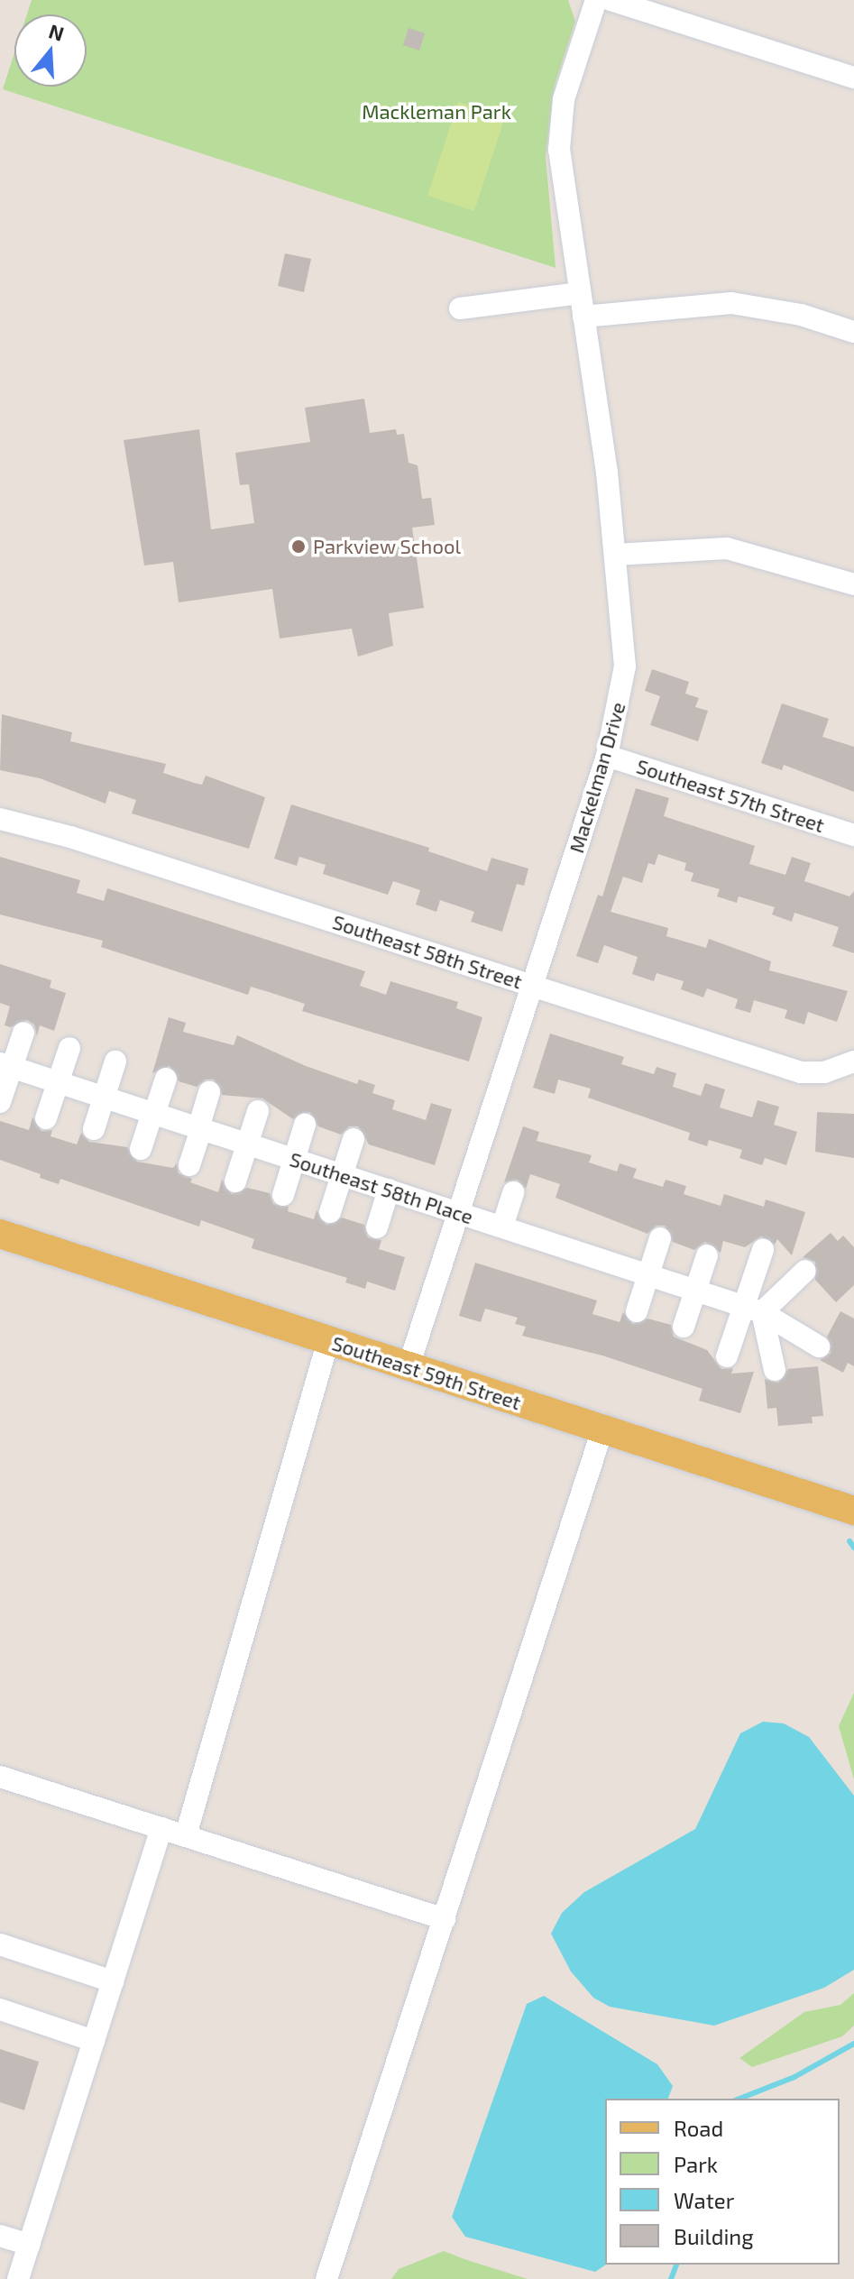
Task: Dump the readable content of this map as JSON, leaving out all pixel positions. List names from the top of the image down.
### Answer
{
  "streets": {
    "main road": ["Southeast 59th Street"],
    "street": [
      "Mackelman Drive",
      "Southeast 57th Street",
      "Southeast 58th Street",
      "Southeast 58th Place"
    ]
  },
  "crossings": [
    ["Mackelman Drive", "Southeast 57th Street"],
    ["Mackelman Drive", "Southeast 58th Street"],
    ["Mackelman Drive", "Southeast 58th Place"],
    ["Mackelman Drive", "Southeast 59th Street"]
  ],
  "parks": ["Mackleman Park"],
  "places": ["Parkview School"],
  "legend": [
    "Road",
    "Park",
    "Water",
    "Building"
  ],
  "north": "top"
}
